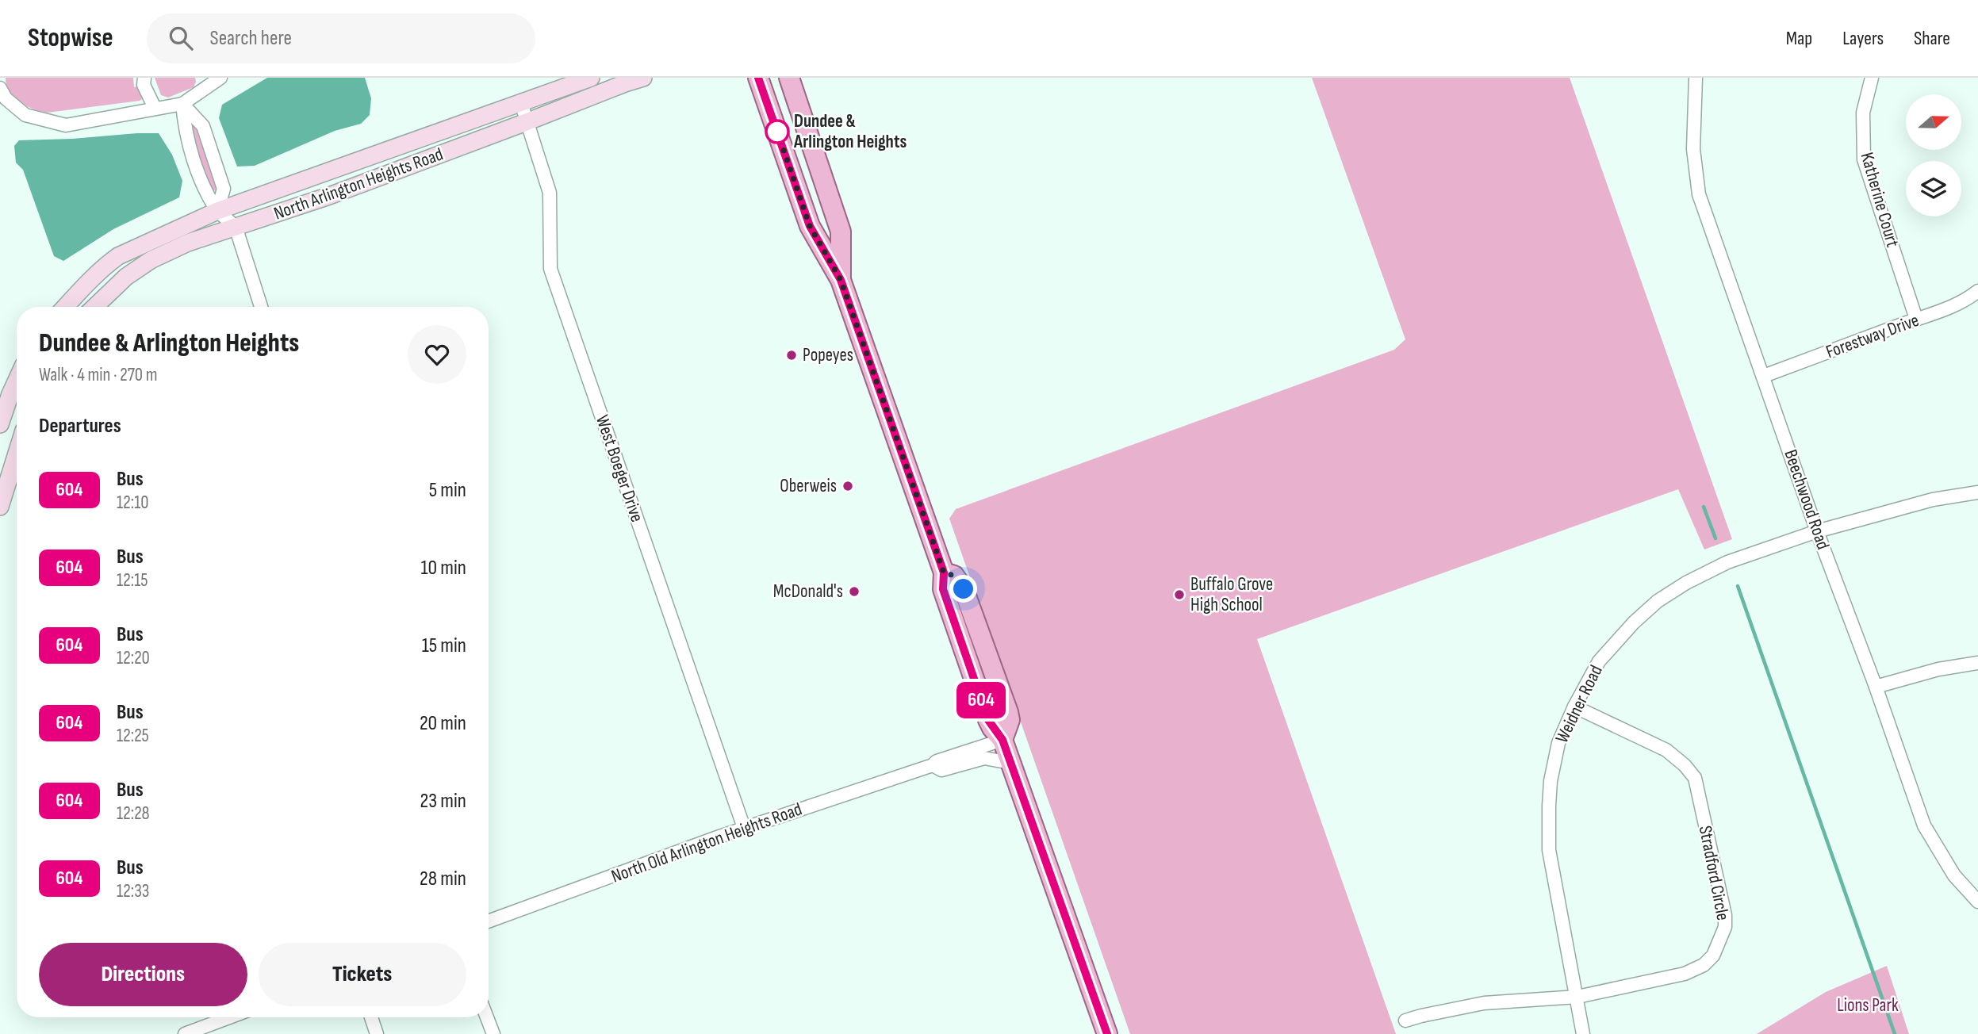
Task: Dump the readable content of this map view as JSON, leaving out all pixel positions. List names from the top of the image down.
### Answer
{
  "streets": {
    "main road": ["North Arlington Heights Road"],
    "street": [
      "Katherine Court",
      "Forestway Drive",
      "West Boeger Drive",
      "Beechwood Road",
      "Weidner Road",
      "North Old Arlington Heights Road",
      "Stradford Circle"
    ]
  },
  "crossings": [
    ["North Arlington Heights Road", "West Boeger Drive"],
    ["Katherine Court", "Forestway Drive"],
    ["Forestway Drive", "Beechwood Road"],
    ["West Boeger Drive", "North Old Arlington Heights Road"],
    ["Beechwood Road", "Weidner Road"],
    ["Weidner Road", "Stradford Circle"]
  ],
  "parks": ["Lions Park"],
  "places": [
    "Dundee & Arlington Heights",
    "Popeyes",
    "Oberweis",
    "McDonald's",
    "Buffalo Grove High School"
  ],
  "lines": ["bus line 604"],
  "north": "right",
  "page": {
    "header": "Stopwise",
    "search": "Search here",
    "nav": ["Map", "Layers", "Share"],
    "on_map": "604",
    "heading": [
      ["Dundee & Arlington Heights", "Walk · 4 min · 270 m"],
      "Departures"
    ],
    "list": [
      {
        "mark": "604",
        "name": "Bus",
        "note": "12:10",
        "value": "5 min"
      },
      {
        "mark": "604",
        "name": "Bus",
        "note": "12:15",
        "value": "10 min"
      },
      {
        "mark": "604",
        "name": "Bus",
        "note": "12:20",
        "value": "15 min"
      },
      {
        "mark": "604",
        "name": "Bus",
        "note": "12:25",
        "value": "20 min"
      },
      {
        "mark": "604",
        "name": "Bus",
        "note": "12:28",
        "value": "23 min"
      },
      {
        "mark": "604",
        "name": "Bus",
        "note": "12:33",
        "value": "28 min"
      }
    ],
    "buttons": ["Directions", "Tickets"]
  }
}
